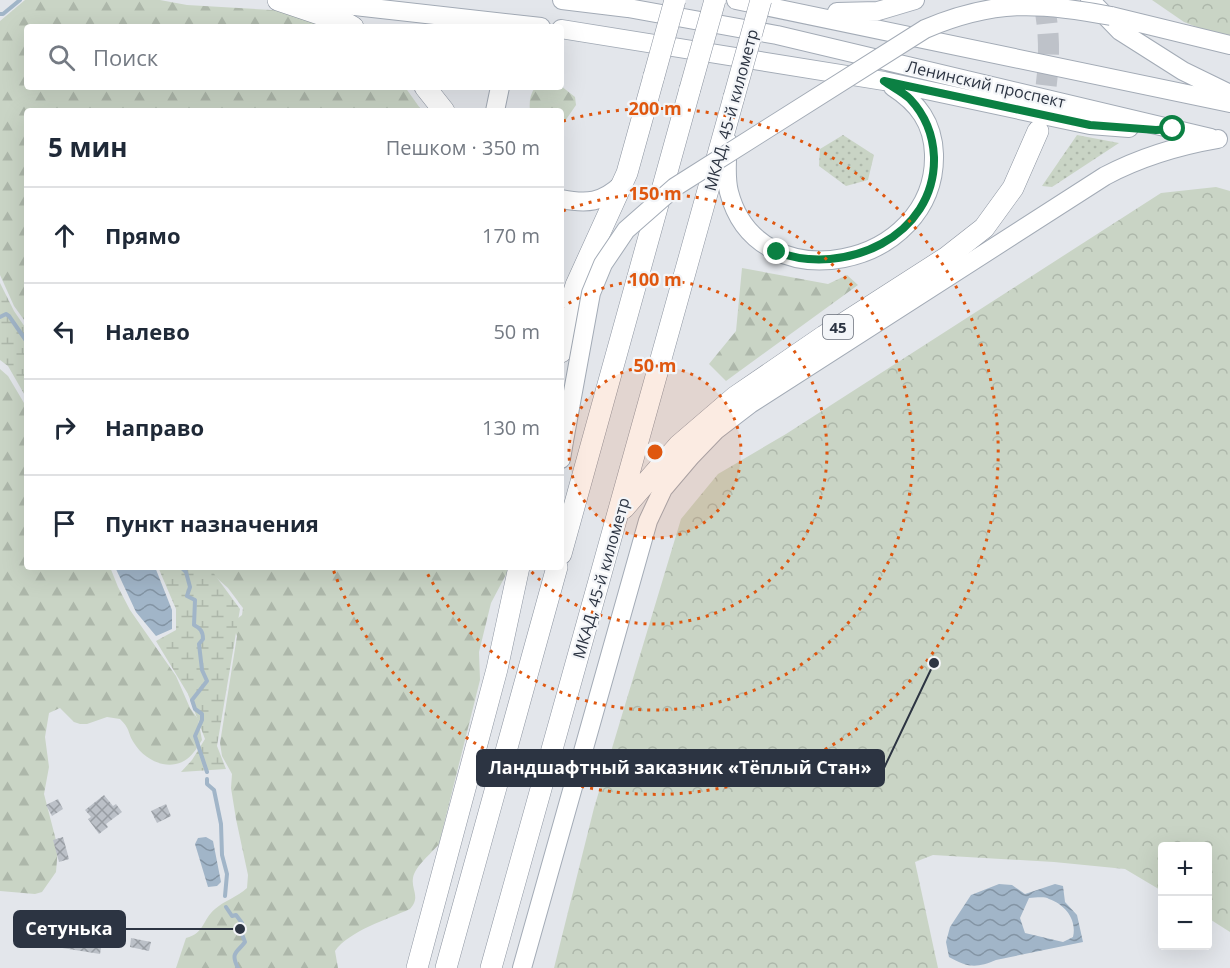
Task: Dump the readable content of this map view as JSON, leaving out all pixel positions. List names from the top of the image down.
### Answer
{
  "streets": {
    "highway": ["МКАД, 45-й километр", "45"],
    "main road": ["Ленинский проспект"]
  },
  "crossings": [
    ["МКАД, 45-й километр", "45"]
  ],
  "places": ["Ландшафтный заказник «Тёплый Стан»", "Сетунька"],
  "page": {
    "search": "Поиск",
    "heading": ["5 мин", "Пешком · 350 m"],
    "list": [
      ["Прямо", "170 m"],
      ["Налево", "50 m"],
      ["Направо", "130 m"],
      "Пункт назначения"
    ],
    "map_buttons": ["+", "−"]
  },
  "rings": [
    "200 m",
    "150 m",
    "100 m",
    "50 m"
  ]
}
